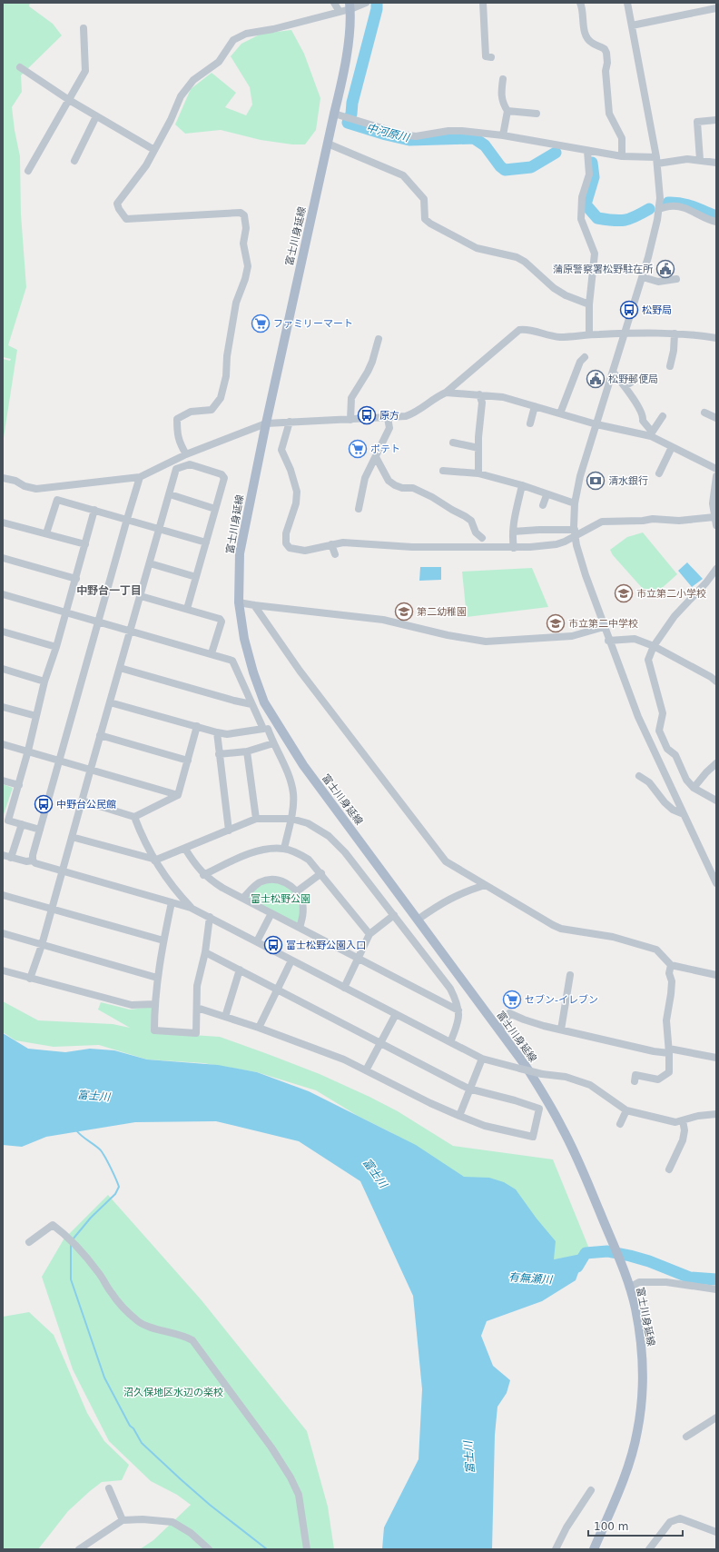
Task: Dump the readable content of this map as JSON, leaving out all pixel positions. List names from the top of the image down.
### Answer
{
  "streets": {
    "main road": ["富士川身延線"]
  },
  "districts": ["中野台一丁目"],
  "water": ["中河原川", "富士川", "有無瀬川"],
  "parks": ["富士松野公園", "沼久保地区水辺の楽校"],
  "places": {
    "public building": ["蒲原警察署松野駐在所", "松野郵便局"],
    "bus stop": [
      "松野局",
      "原方",
      "中野台公民館",
      "富士松野公園入口"
    ],
    "supermarket": ["ファミリーマート", "ポテト", "セブン-イレブン"],
    "bank": ["清水銀行"],
    "school or university": ["市立第二小学校", "第二幼稚園", "市立第二中学校"]
  },
  "scale_bar": "100 m"
}
